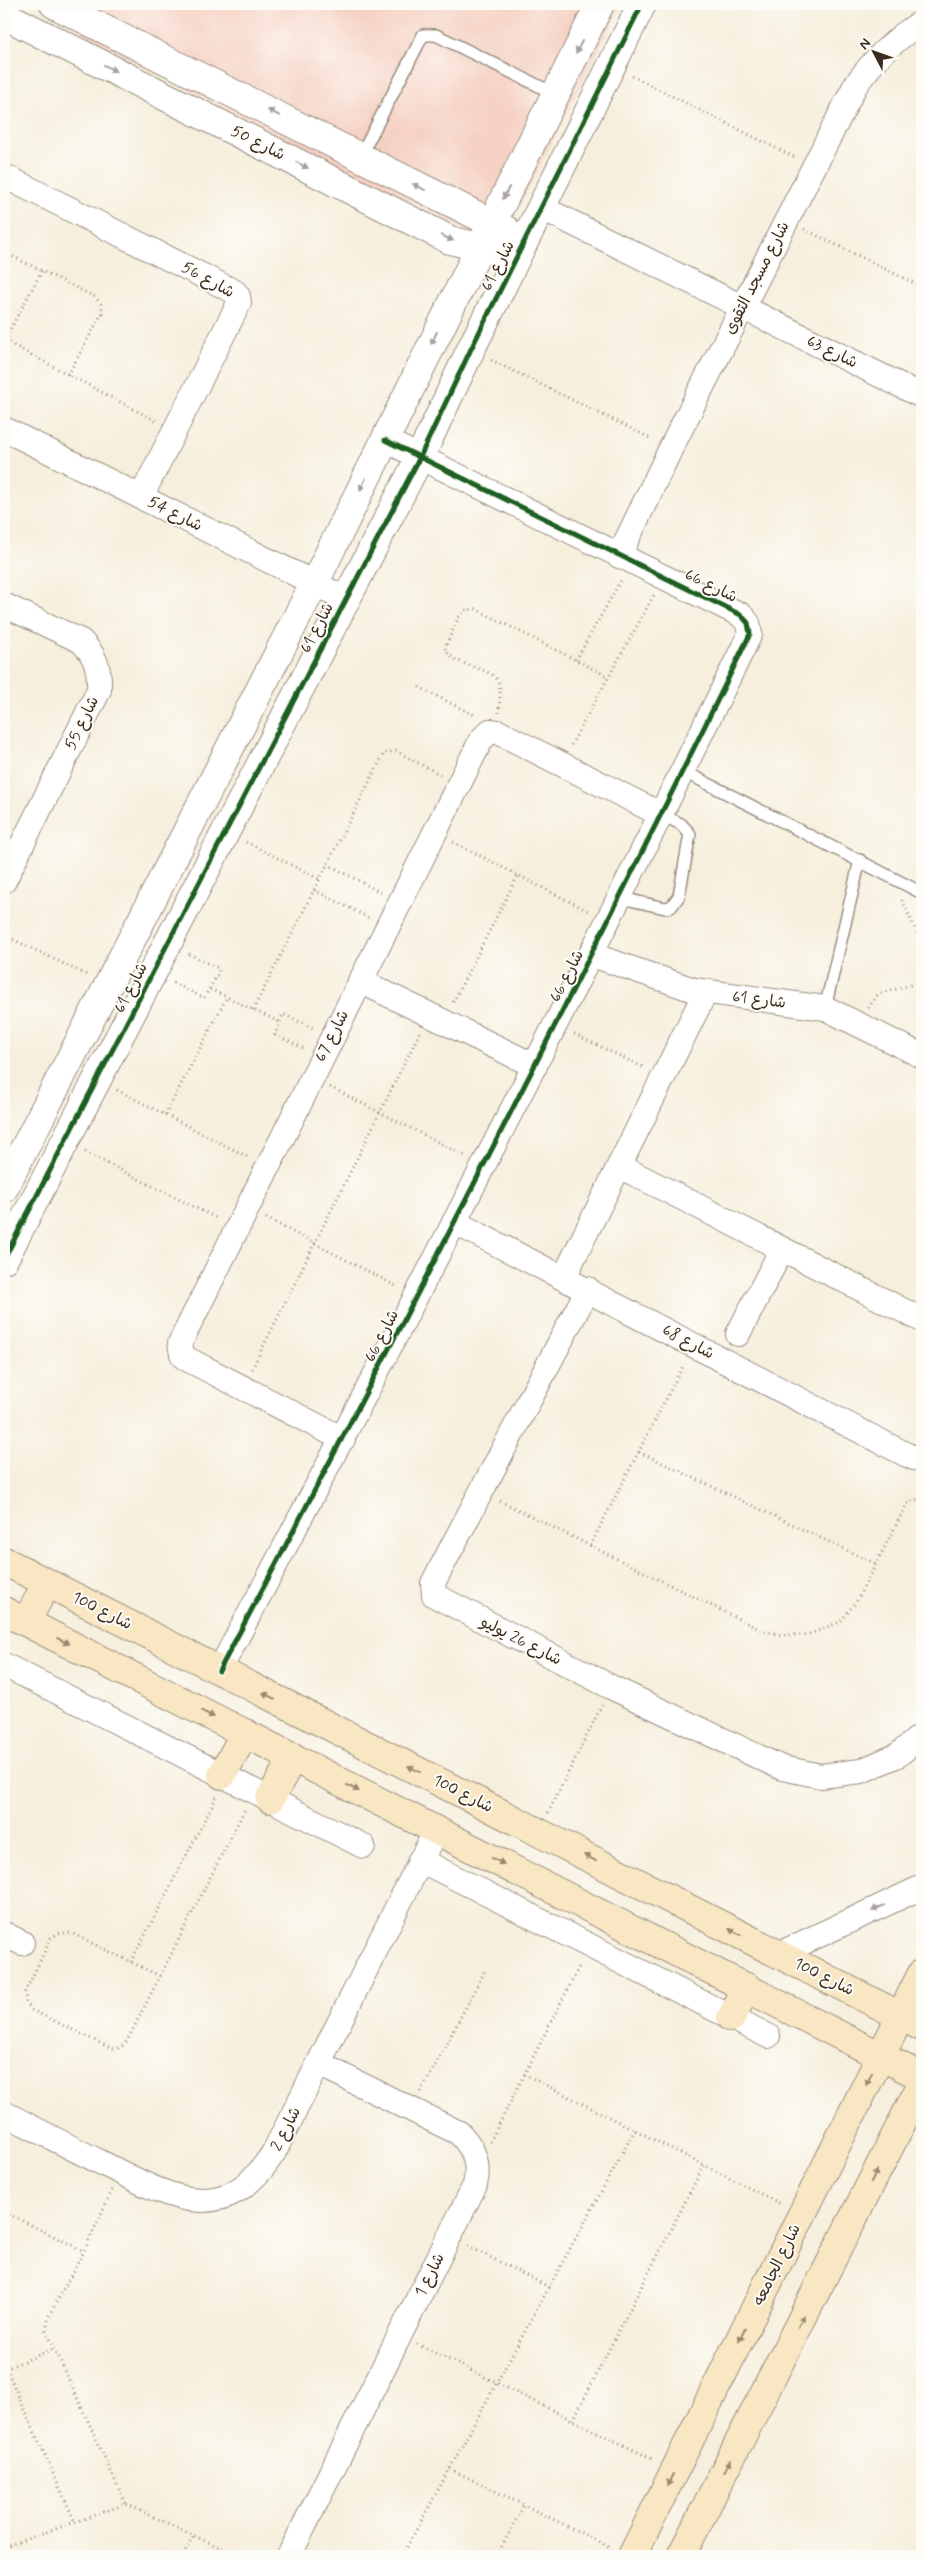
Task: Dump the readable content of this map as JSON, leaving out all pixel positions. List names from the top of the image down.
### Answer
{
  "streets": {
    "main road": ["شارع 100", "شارع الجامعه"],
    "street": [
      "شارع 50",
      "شارع 61",
      "شارع مسجد التقوى",
      "شارع 56",
      "شارع 63",
      "شارع 54",
      "شارع 66",
      "شارع 55",
      "شارع 67",
      "شارع 68",
      "شارع 26 يوليو",
      "شارع 2",
      "شارع 1"
    ]
  },
  "crossings": [
    ["شارع 50", "شارع 61"],
    ["شارع 61", "شارع 63"],
    ["شارع 61", "شارع 54"],
    ["شارع 61", "شارع 66"],
    ["شارع مسجد التقوى", "شارع 63"],
    ["شارع مسجد التقوى", "شارع 66"],
    ["شارع 56", "شارع 54"],
    ["شارع 66", "شارع 67"],
    ["شارع 66", "شارع 68"],
    ["شارع 66", "شارع 100"],
    ["شارع 68", "شارع 26 يوليو"],
    ["شارع 100", "شارع الجامعه"]
  ],
  "north": "top left"
}
